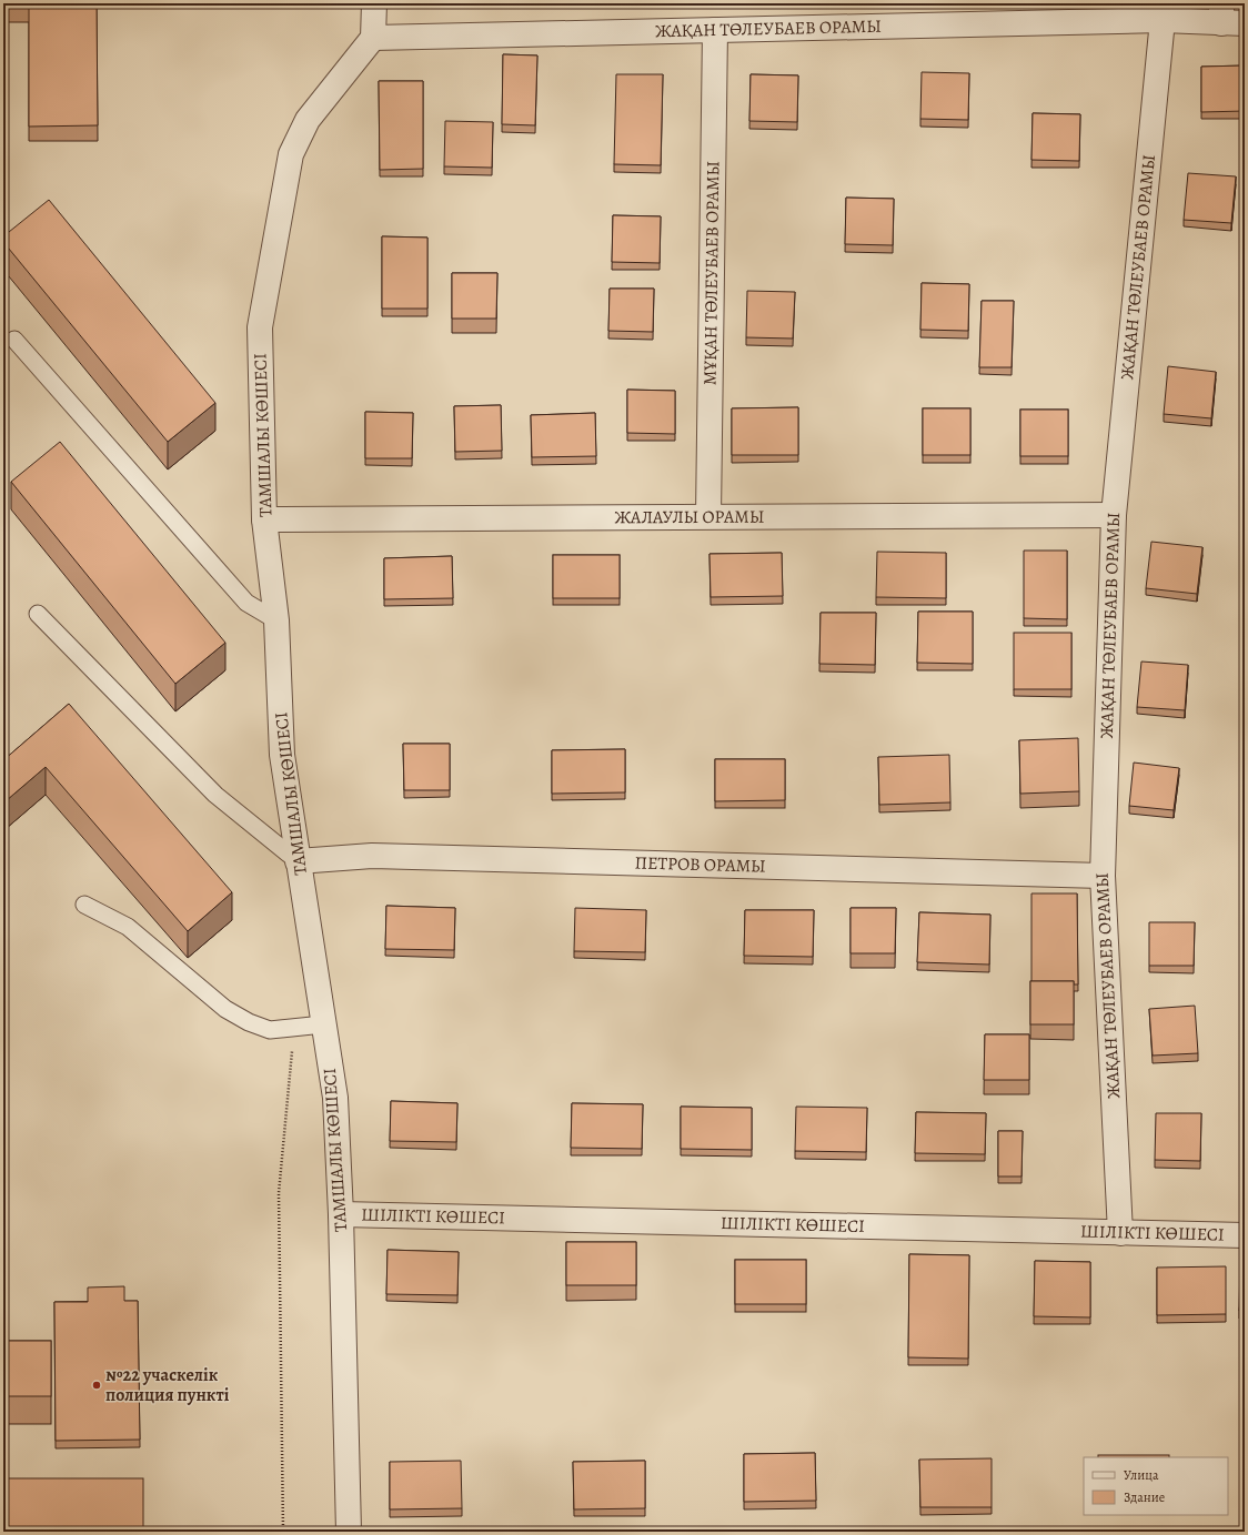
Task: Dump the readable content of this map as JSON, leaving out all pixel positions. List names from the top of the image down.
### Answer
{
  "streets": {
    "street": [
      "ЖАҚАН ТӨЛЕУБАЕВ ОРАМЫ",
      "МҰҚАН ТӨЛЕУБАЕВ ОРАМЫ",
      "ТАМШАЛЫ КӨШЕСІ",
      "ЖАЛАУЛЫ ОРАМЫ",
      "ПЕТРОВ ОРАМЫ",
      "ШІЛІКТІ КӨШЕСІ"
    ]
  },
  "crossings": [
    ["ЖАҚАН ТӨЛЕУБАЕВ ОРАМЫ", "МҰҚАН ТӨЛЕУБАЕВ ОРАМЫ"],
    ["ЖАҚАН ТӨЛЕУБАЕВ ОРАМЫ", "ТАМШАЛЫ КӨШЕСІ"],
    ["ЖАҚАН ТӨЛЕУБАЕВ ОРАМЫ", "ЖАЛАУЛЫ ОРАМЫ"],
    ["ЖАҚАН ТӨЛЕУБАЕВ ОРАМЫ", "ПЕТРОВ ОРАМЫ"],
    ["ЖАҚАН ТӨЛЕУБАЕВ ОРАМЫ", "ШІЛІКТІ КӨШЕСІ"],
    ["МҰҚАН ТӨЛЕУБАЕВ ОРАМЫ", "ЖАЛАУЛЫ ОРАМЫ"],
    ["ТАМШАЛЫ КӨШЕСІ", "ЖАЛАУЛЫ ОРАМЫ"],
    ["ТАМШАЛЫ КӨШЕСІ", "ПЕТРОВ ОРАМЫ"],
    ["ТАМШАЛЫ КӨШЕСІ", "ШІЛІКТІ КӨШЕСІ"]
  ],
  "places": ["№22 учаскелік полиция пункті"],
  "legend": ["Улица", "Здание"]
}
